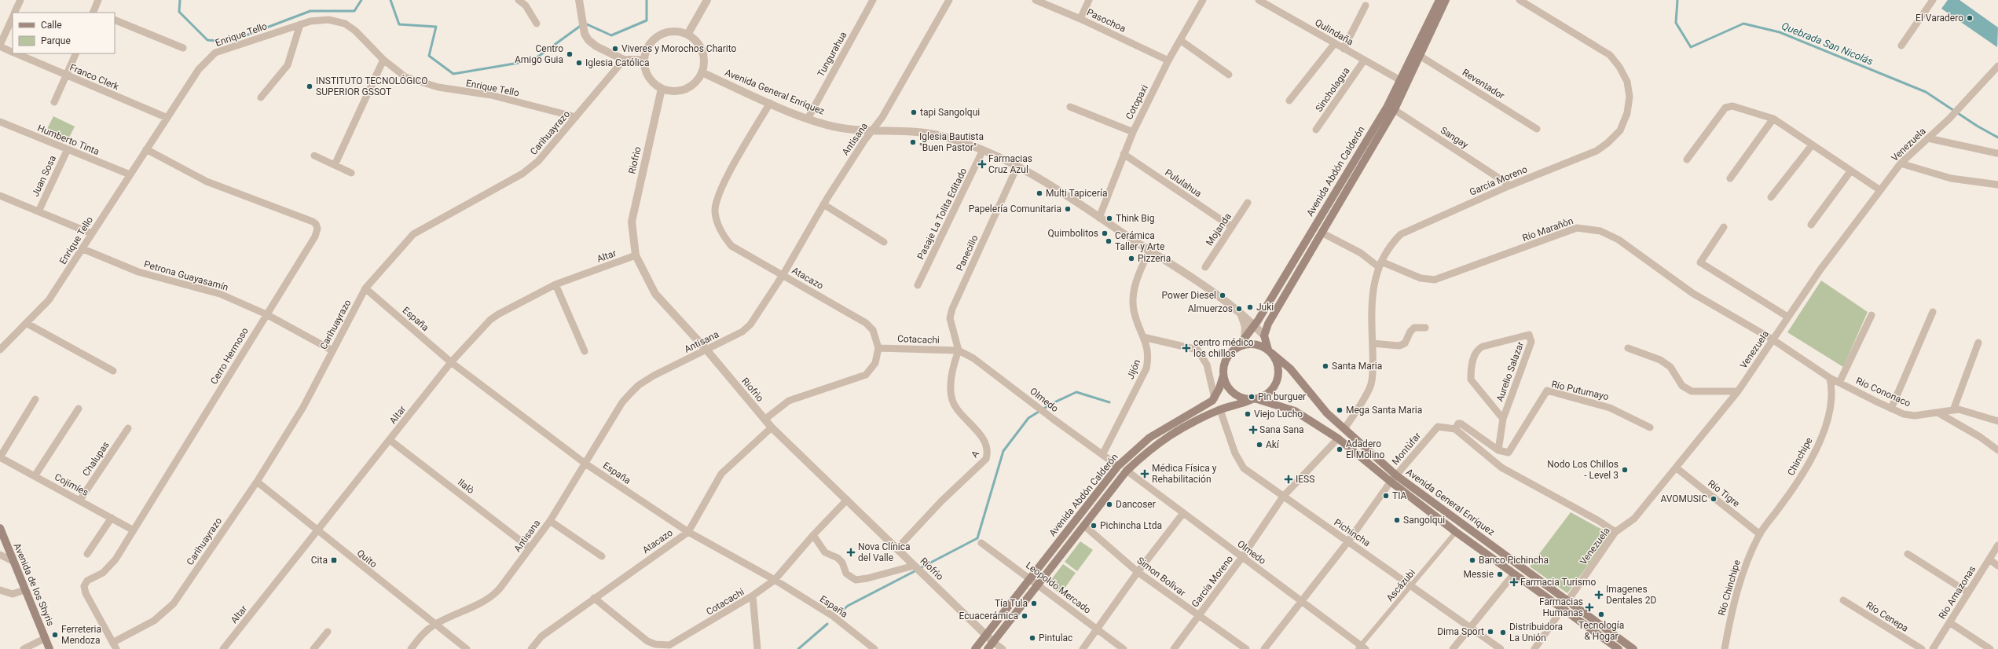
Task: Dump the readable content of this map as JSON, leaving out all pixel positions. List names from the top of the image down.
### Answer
{
  "streets": {
    "main road": ["Avenida General Enríquez", "Avenida Abdón Calderón", "Avenida de los Shyris"],
    "street": [
      "Pasochoa",
      "Qulindaña",
      "Enrique Tello",
      "Tungurahua",
      "Franco Clerk",
      "Reventador",
      "Sincholagua",
      "Cotopaxi",
      "Carihuayrazo",
      "Sangay",
      "Antisana",
      "Humberto Tinta",
      "Venezuela",
      "Riofrìo",
      "Juan Sosa",
      "García Moreno",
      "Pululahua",
      "Pasaje La Tolita Editado",
      "Mojanda",
      "Río Marañòn",
      "Panecillo",
      "Altar",
      "Petrona Guayasamín",
      "Atacazo",
      "España",
      "Cotacachi",
      "Cerro Hermoso",
      "Jijón",
      "Aurelio Salazar",
      "Río Putumayo",
      "Río Cononaco",
      "Olmedo",
      "Montùfar",
      "A",
      "Chinchipe",
      "Chalupas",
      "Cojimíes",
      "Ilalò",
      "Río Tigre",
      "Pichincha",
      "Quito",
      "Simon Bolìvar",
      "Ascázubi",
      "Leopoldo Mercado",
      "Río Chinchipe",
      "Río Amazonas",
      "Río Cenepa"
    ]
  },
  "crossings": [
    ["Pasochoa", "Cotopaxi"],
    ["Qulindaña", "Sincholagua"],
    ["Qulindaña", "Avenida Abdón Calderón"],
    ["Enrique Tello", "Franco Clerk"],
    ["Enrique Tello", "Carihuayrazo"],
    ["Enrique Tello", "Humberto Tinta"],
    ["Enrique Tello", "Petrona Guayasamín"],
    ["Enrique Tello", "Cerro Hermoso"],
    ["Tungurahua", "Avenida General Enríquez"],
    ["Reventador", "Avenida Abdón Calderón"],
    ["Avenida General Enríquez", "Cotopaxi"],
    ["Avenida General Enríquez", "Antisana"],
    ["Avenida General Enríquez", "Venezuela"],
    ["Avenida General Enríquez", "Riofrìo"],
    ["Avenida General Enríquez", "Avenida Abdón Calderón"],
    ["Avenida General Enríquez", "García Moreno"],
    ["Avenida General Enríquez", "Pasaje La Tolita Editado"],
    ["Avenida General Enríquez", "Panecillo"],
    ["Avenida General Enríquez", "Atacazo"],
    ["Avenida General Enríquez", "Jijón"],
    ["Avenida General Enríquez", "Montùfar"],
    ["Avenida General Enríquez", "Ascázubi"],
    ["Cotopaxi", "Pululahua"],
    ["Carihuayrazo", "Petrona Guayasamín"],
    ["Carihuayrazo", "España"],
    ["Carihuayrazo", "Cerro Hermoso"],
    ["Carihuayrazo", "Quito"],
    ["Sangay", "Avenida Abdón Calderón"],
    ["Sangay", "García Moreno"],
    ["Antisana", "Riofrìo"],
    ["Antisana", "Atacazo"],
    ["Antisana", "España"],
    ["Antisana", "Ilalò"],
    ["Antisana", "Quito"],
    ["Humberto Tinta", "Juan Sosa"],
    ["Venezuela", "Río Marañòn"],
    ["Venezuela", "Río Cononaco"],
    ["Venezuela", "Río Tigre"],
    ["Riofrìo", "Avenida Abdón Calderón"],
    ["Riofrìo", "Altar"],
    ["Riofrìo", "Atacazo"],
    ["Riofrìo", "Cotacachi"],
    ["Riofrìo", "A"],
    ["Avenida Abdón Calderón", "Río Marañòn"],
    ["Avenida Abdón Calderón", "Olmedo"],
    ["Avenida Abdón Calderón", "Pichincha"],
    ["Avenida Abdón Calderón", "Simon Bolìvar"],
    ["Avenida Abdón Calderón", "Leopoldo Mercado"],
    ["García Moreno", "Río Marañòn"],
    ["García Moreno", "Olmedo"],
    ["García Moreno", "Pichincha"],
    ["García Moreno", "Simon Bolìvar"],
    ["Pululahua", "Mojanda"],
    ["Río Marañòn", "Río Cononaco"],
    ["Panecillo", "Cotacachi"],
    ["Panecillo", "Olmedo"],
    ["Panecillo", "A"],
    ["Altar", "España"],
    ["Altar", "Ilalò"],
    ["Altar", "Quito"],
    ["Petrona Guayasamín", "Cerro Hermoso"],
    ["Atacazo", "España"],
    ["Atacazo", "Cotacachi"],
    ["España", "Cotacachi"],
    ["Cotacachi", "Olmedo"],
    ["Cotacachi", "A"],
    ["Cerro Hermoso", "Cojimíes"],
    ["Jijón", "Olmedo"],
    ["Aurelio Salazar", "Río Putumayo"],
    ["Río Cononaco", "Chinchipe"],
    ["Olmedo", "Montùfar"],
    ["Olmedo", "A"],
    ["Olmedo", "Ascázubi"],
    ["Montùfar", "Pichincha"],
    ["Chinchipe", "Río Tigre"],
    ["Chinchipe", "Río Chinchipe"],
    ["Chalupas", "Cojimíes"],
    ["Río Tigre", "Río Chinchipe"],
    ["Pichincha", "Ascázubi"]
  ],
  "water": ["Quebrada San Nicolás"],
  "places": {
    "other": [
      "El Varadero",
      "Viveres y Morochos Charito",
      "Centro Amigo Guia",
      "Iglesia Católica",
      "INSTITUTO TECNOLÓGICO SUPERIOR GSSOT",
      "tapi Sangolqui",
      "Iglesia Bautista \"Buen Pastor\"",
      "Multi Tapicería",
      "Papelería Comunitaria",
      "Think Big",
      "Quimbolitos",
      "Cerámica Taller y Arte",
      "Pizzeria",
      "Power Diesel",
      "Juki",
      "Almuerzos",
      "Santa Maria",
      "Pin burguer",
      "Mega Santa Maria",
      "Viejo Lucho",
      "Akí",
      "Adadero El Molino",
      "Nodo Los Chillos - Level 3",
      "TIA",
      "AVOMUSIC",
      "Dancoser",
      "Sangolqui",
      "Pichincha Ltda",
      "Banco Pichincha",
      "Messie",
      "Tía Tula",
      "Tecnología & Hogar",
      "Ecuacerámica",
      "Dima Sport",
      "Distribuidora La Unión",
      "Ferreteria Mendoza",
      "Pintulac"
    ],
    "health": [
      "Farmacias Cruz Azul",
      "centro médico los chillos",
      "Sana Sana",
      "Médica Física y Rehabilitación",
      "IESS",
      "Nova Clínica del Valle",
      "Farmacia Turismo",
      "Imagenes Dentales 2D",
      "Farmacias Humanas"
    ],
    "transit": ["Cita"]
  },
  "legend": ["Calle", "Parque"]
}
